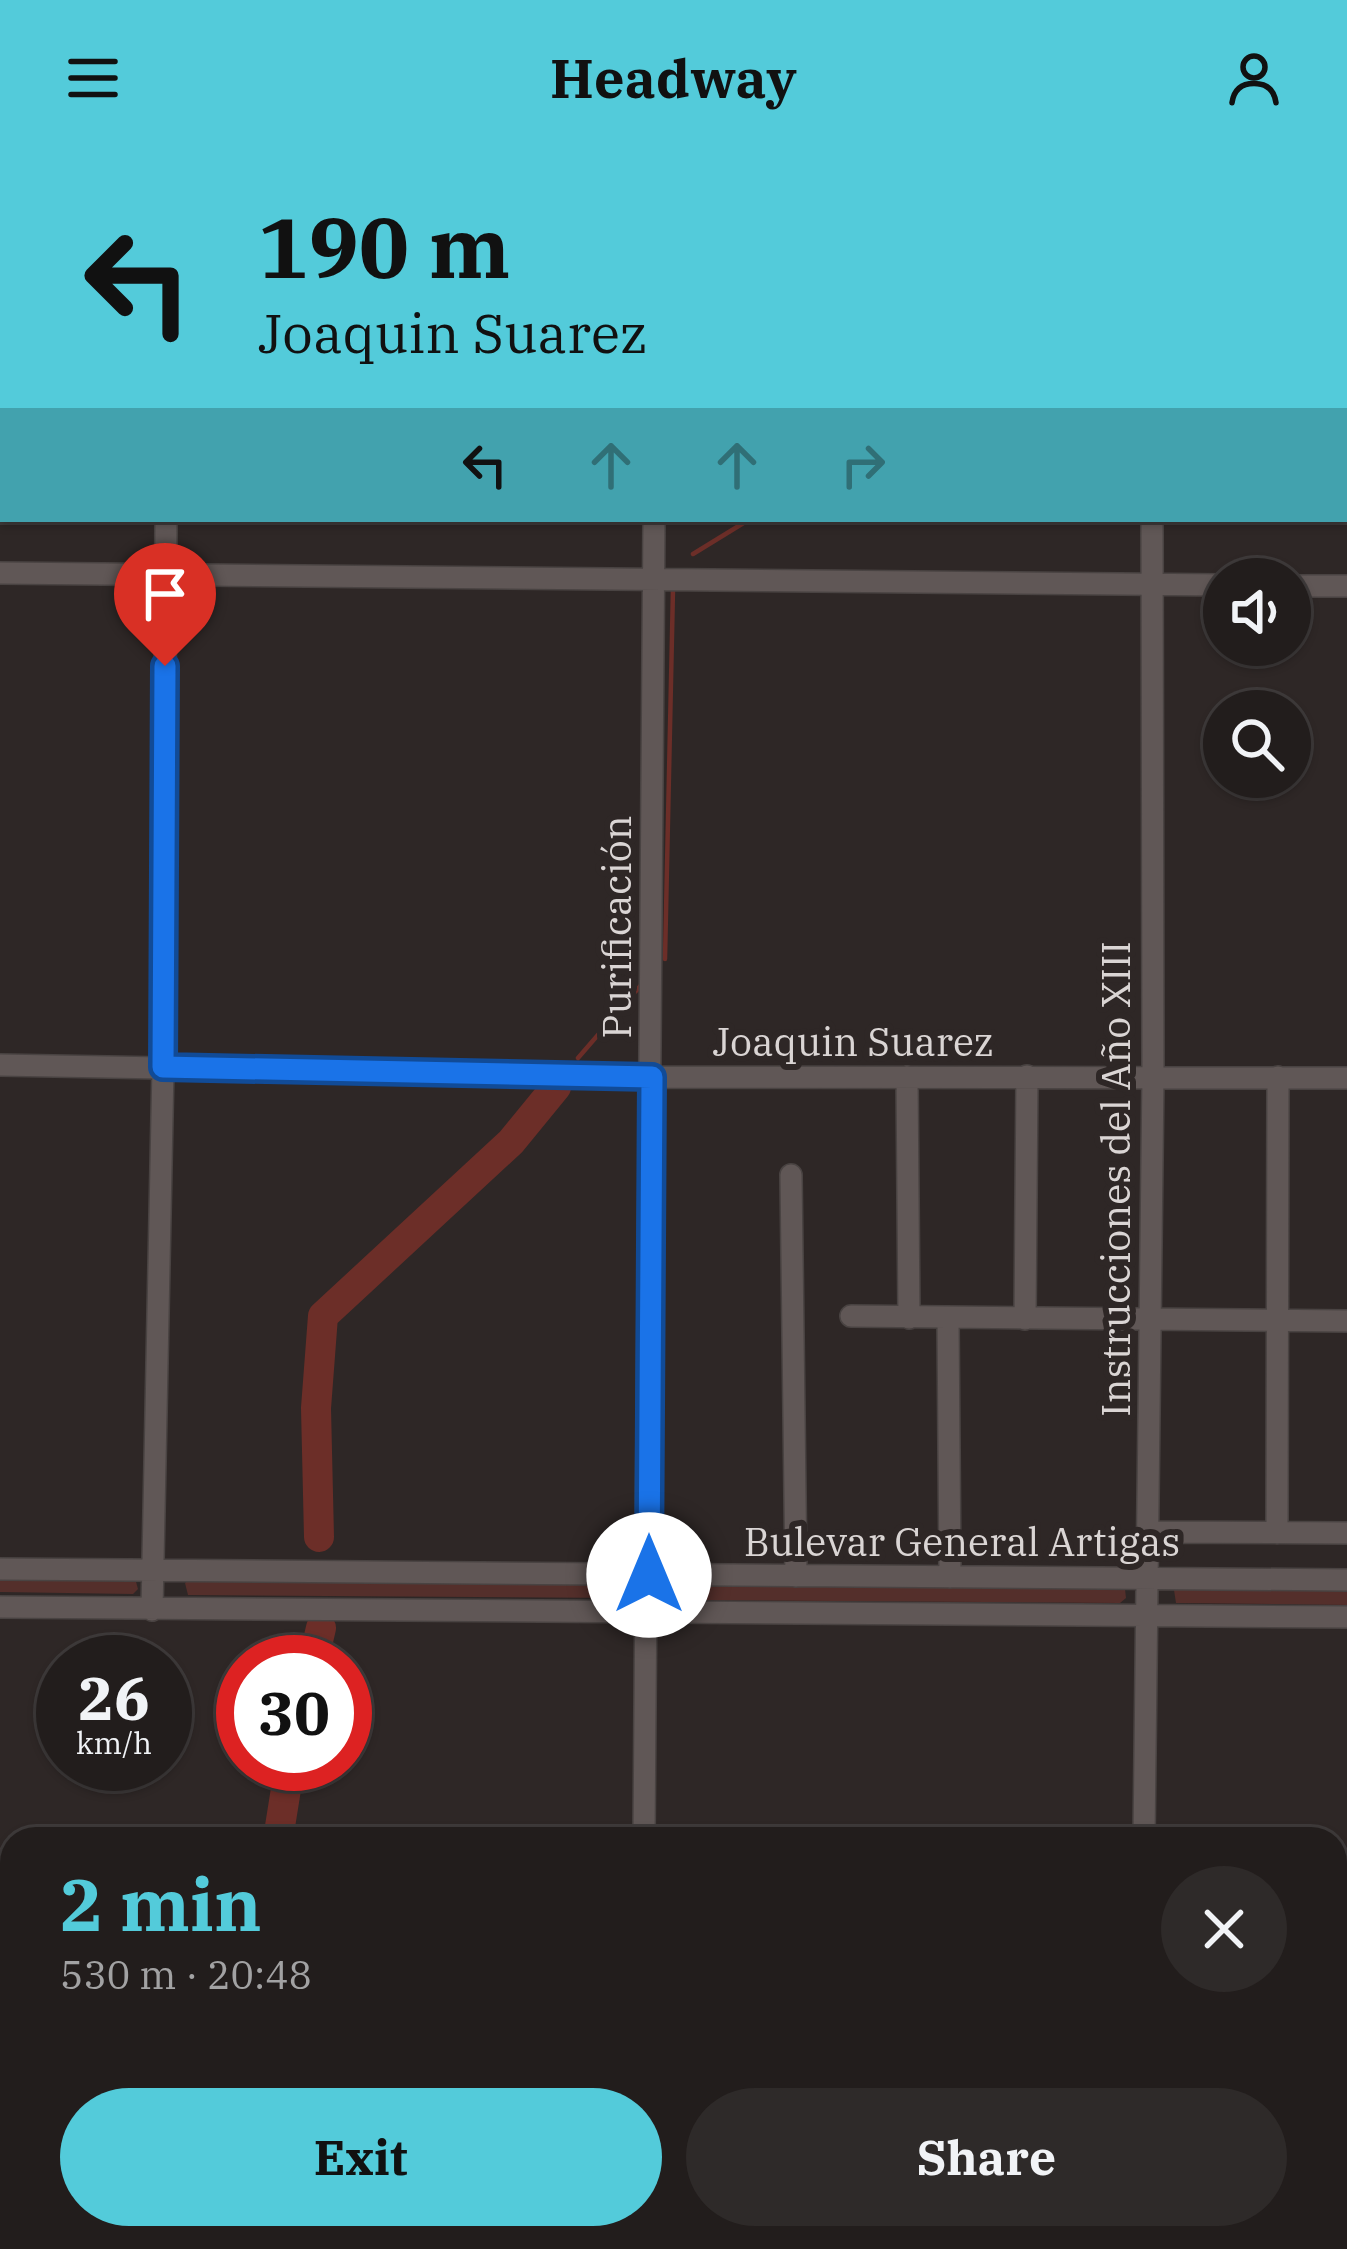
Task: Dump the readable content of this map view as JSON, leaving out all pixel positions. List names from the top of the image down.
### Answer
{
  "streets": {
    "street": [
      "Purificación",
      "Joaquin Suarez",
      "Instrucciones del Año XIII",
      "Bulevar General Artigas"
    ]
  },
  "crossings": [
    ["Purificación", "Joaquin Suarez"],
    ["Purificación", "Bulevar General Artigas"],
    ["Joaquin Suarez", "Instrucciones del Año XIII"],
    ["Instrucciones del Año XIII", "Bulevar General Artigas"]
  ],
  "page": {
    "header": "Headway",
    "turn": ["190 m", "Joaquin Suarez"],
    "speed": "26 km/h",
    "limit": "30",
    "heading": ["2 min", "530 m · 20:48"],
    "buttons": ["Exit", "Share"]
  }
}
